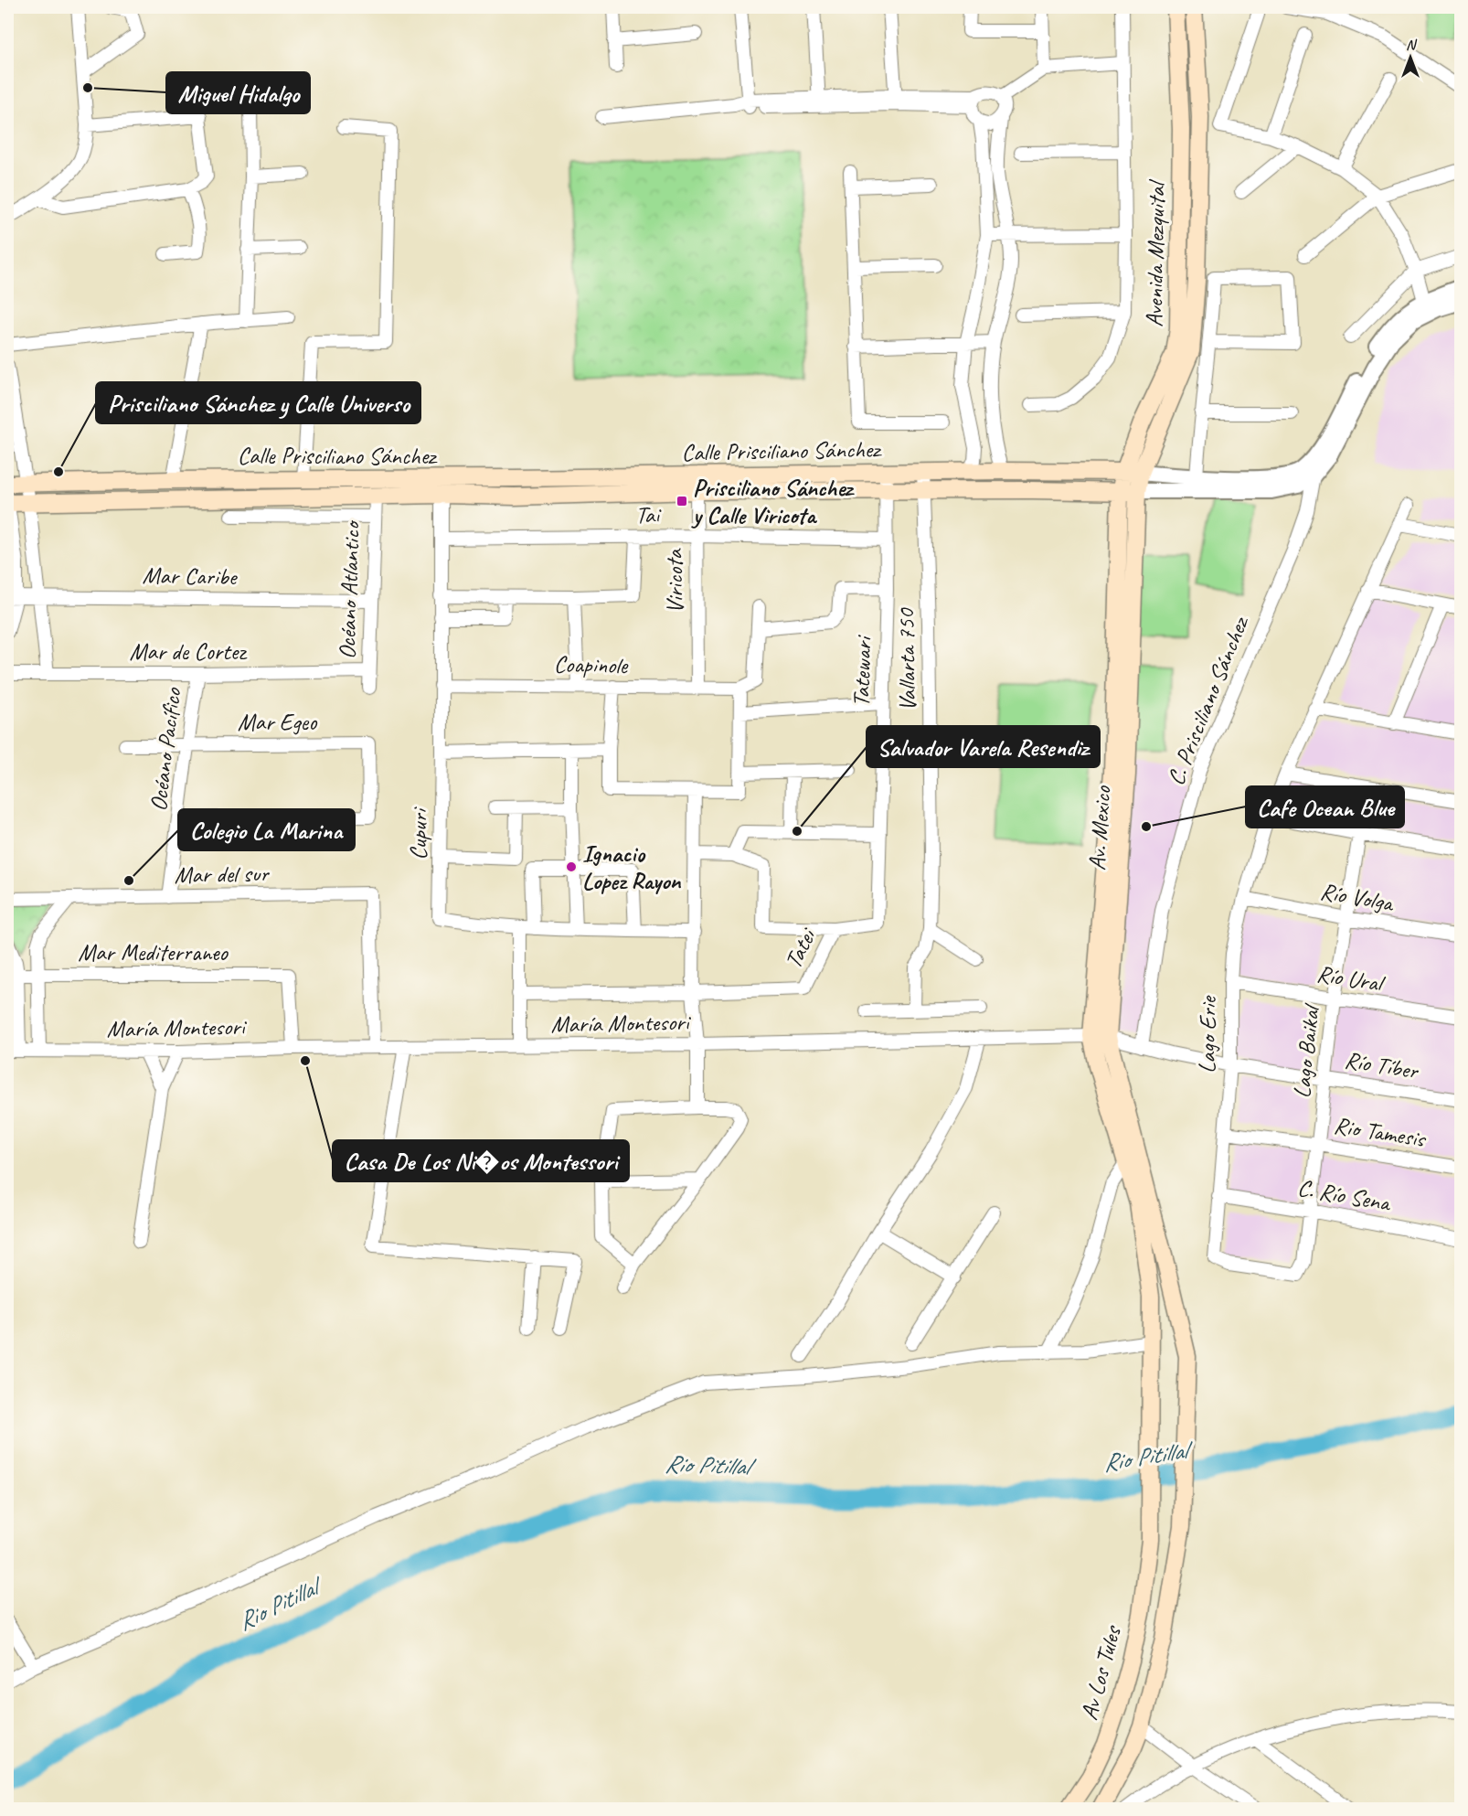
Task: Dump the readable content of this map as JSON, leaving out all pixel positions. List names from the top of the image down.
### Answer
{
  "streets": {
    "main road": [
      "Avenida Mezquital",
      "Calle Prisciliano Sánchez",
      "Av. Mexico",
      "Av Los Tules"
    ],
    "street": [
      "Tai",
      "Mar Caribe",
      "Viricota",
      "Océano Atlantico",
      "Mar de Cortez",
      "Vallarta 750",
      "Coapinole",
      "Tatewari",
      "C. Prisciliano Sánchez",
      "Mar Egeo",
      "Océano Pacífico",
      "Cupuri",
      "Mar del sur",
      "Río Volga",
      "Tatei",
      "Mar Mediterraneo",
      "Río Ural",
      "María Montesori",
      "Lago Erie",
      "Lago Baikal",
      "Río Tíber",
      "Rio Tamesis",
      "C. Río Sena"
    ]
  },
  "crossings": [
    ["Avenida Mezquital", "Calle Prisciliano Sánchez"],
    ["Avenida Mezquital", "Av. Mexico"],
    ["Calle Prisciliano Sánchez", "Viricota"],
    ["Calle Prisciliano Sánchez", "Océano Atlantico"],
    ["Calle Prisciliano Sánchez", "Vallarta 750"],
    ["Calle Prisciliano Sánchez", "Tatewari"],
    ["Calle Prisciliano Sánchez", "C. Prisciliano Sánchez"],
    ["Calle Prisciliano Sánchez", "Av. Mexico"],
    ["Calle Prisciliano Sánchez", "Cupuri"],
    ["Tai", "Viricota"],
    ["Tai", "Tatewari"],
    ["Tai", "Cupuri"],
    ["Mar Caribe", "Océano Atlantico"],
    ["Viricota", "Coapinole"],
    ["Océano Atlantico", "Mar de Cortez"],
    ["Mar de Cortez", "Océano Pacífico"],
    ["Coapinole", "Cupuri"],
    ["Tatewari", "Tatei"],
    ["C. Prisciliano Sánchez", "María Montesori"],
    ["Mar Egeo", "Océano Pacífico"],
    ["Océano Pacífico", "Mar del sur"],
    ["Av. Mexico", "María Montesori"],
    ["Av. Mexico", "Av Los Tules"],
    ["Mar del sur", "María Montesori"],
    ["Río Volga", "Lago Erie"],
    ["Río Volga", "Lago Baikal"],
    ["Mar Mediterraneo", "María Montesori"],
    ["Río Ural", "Lago Erie"],
    ["Río Ural", "Lago Baikal"],
    ["María Montesori", "Lago Erie"],
    ["María Montesori", "Río Tíber"],
    ["María Montesori", "Av Los Tules"],
    ["Lago Erie", "Lago Baikal"],
    ["Lago Erie", "Río Tíber"],
    ["Lago Erie", "Rio Tamesis"],
    ["Lago Erie", "C. Río Sena"],
    ["Lago Baikal", "Río Tíber"],
    ["Lago Baikal", "Rio Tamesis"],
    ["Lago Baikal", "C. Río Sena"]
  ],
  "water": ["Rio Pitillal"],
  "places": {
    "other": [
      "Miguel Hidalgo",
      "Prisciliano Sánchez y Calle Universo",
      "Cafe Ocean Blue",
      "Salvador Varela Resendiz",
      "Ignacio Lopez Rayon",
      "Colegio La Marina",
      "Casa De Los Ni�os Montessori"
    ],
    "transit": ["Prisciliano Sánchez y Calle Viricota"]
  },
  "north": "top"
}
